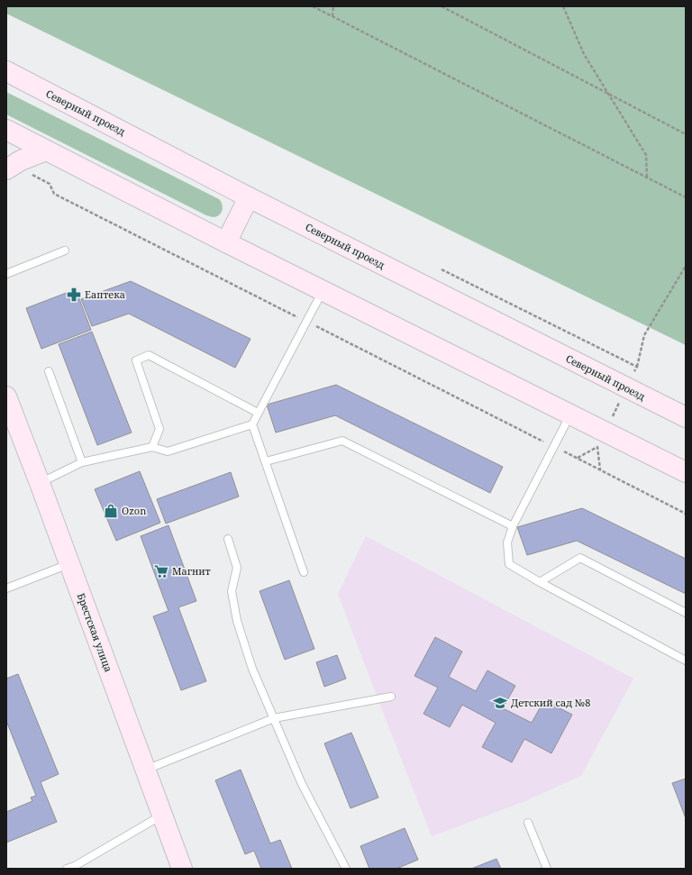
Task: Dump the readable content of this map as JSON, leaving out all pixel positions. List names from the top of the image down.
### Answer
{
  "streets": {
    "main road": ["Северный проезд", "Брестская улица"]
  },
  "places": {
    "pharmacy": ["Еаптека"],
    "shop": ["Ozon"],
    "supermarket": ["Магнит"],
    "school or university": ["Детский сад №8"]
  }
}
